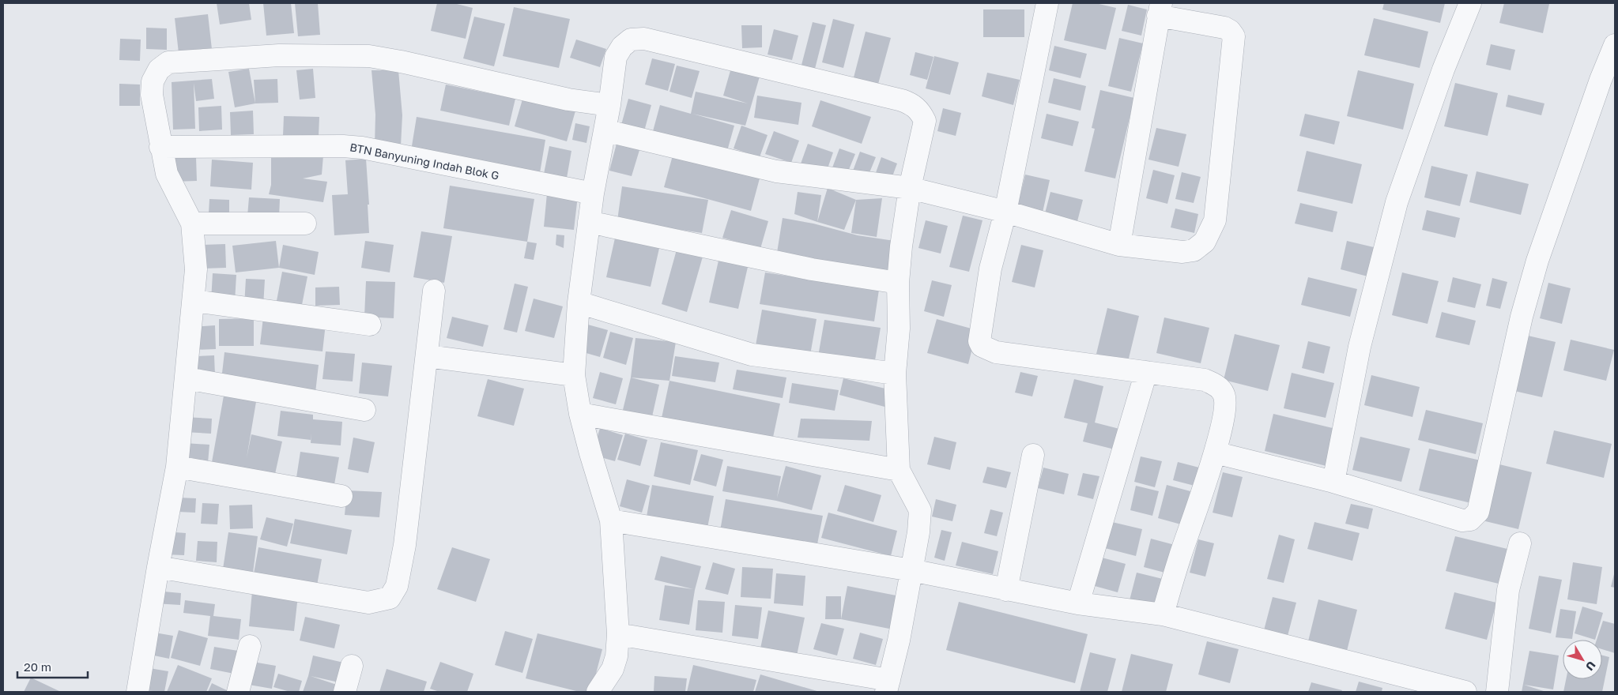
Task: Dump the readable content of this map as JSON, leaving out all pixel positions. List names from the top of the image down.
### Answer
{
  "streets": {
    "street": ["BTN Banyuning Indah Blok G"]
  },
  "scale_bar": "20 m",
  "north": "bottom right"
}
